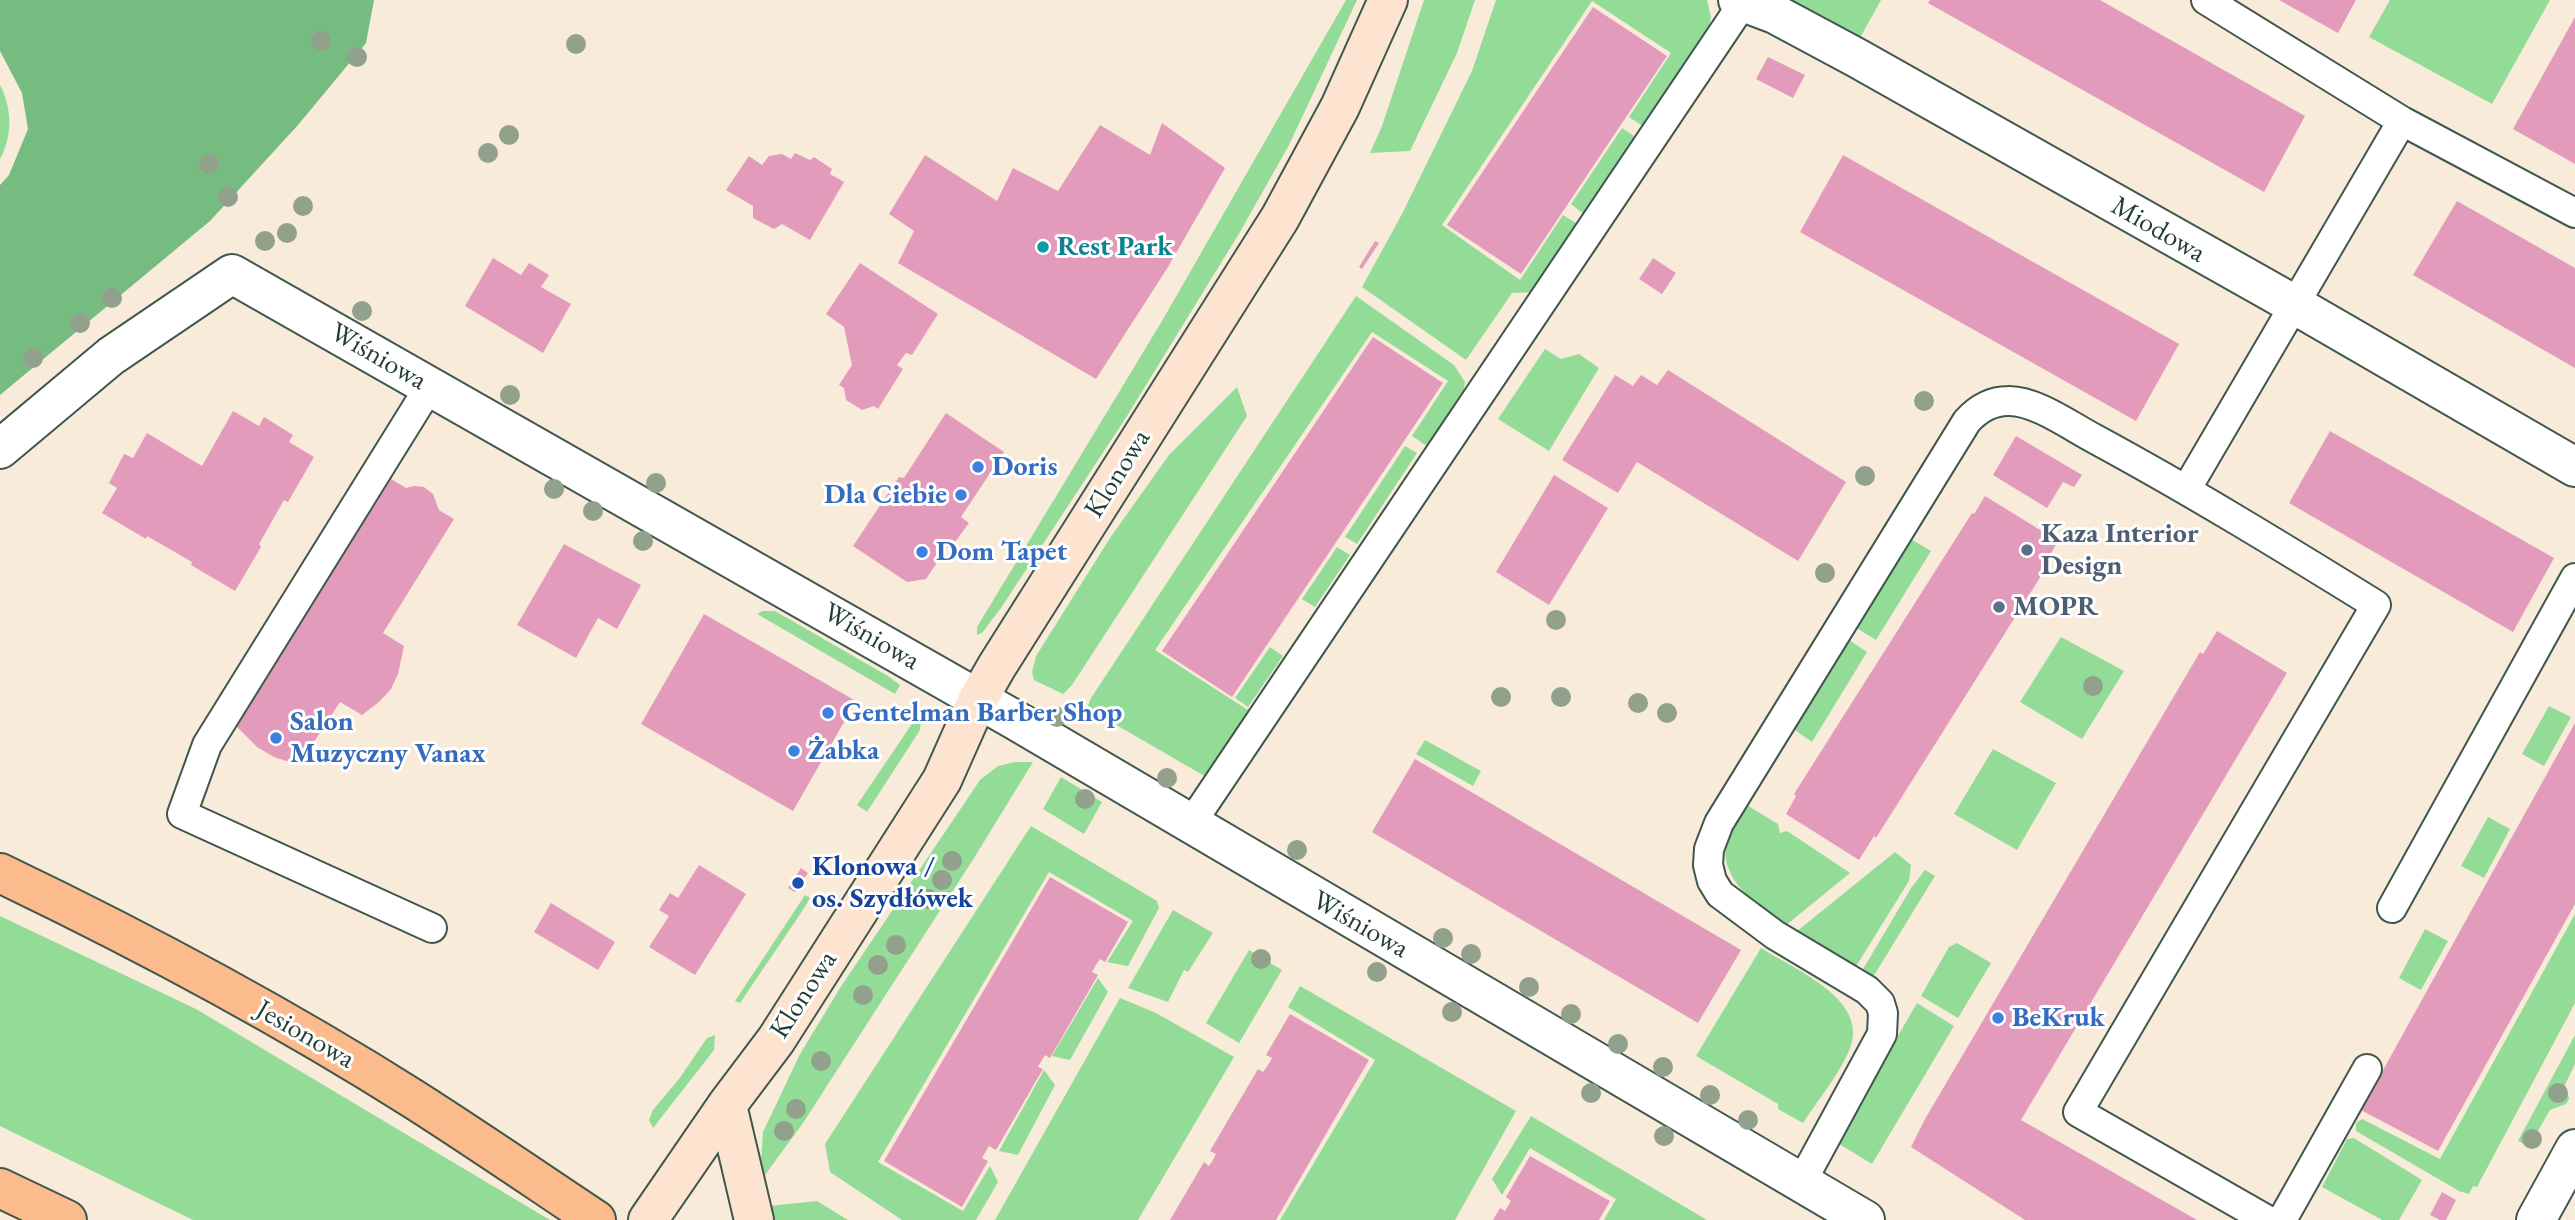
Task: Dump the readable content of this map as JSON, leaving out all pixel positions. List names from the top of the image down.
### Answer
{
  "streets": {
    "main road": ["Jesionowa"],
    "street": ["Miodowa", "Wiśniowa", "Klonowa"]
  },
  "crossings": [
    ["Wiśniowa", "Klonowa"]
  ],
  "places": [
    "Rest Park",
    "Doris",
    "Dla Ciebie",
    "Kaza Interior Design",
    "Dom Tapet",
    "MOPR",
    "Gentelman Barber Shop",
    "Salon Muzyczny Vanax",
    "Żabka",
    "Klonowa / os. Szydłówek",
    "BeKruk"
  ]
}
